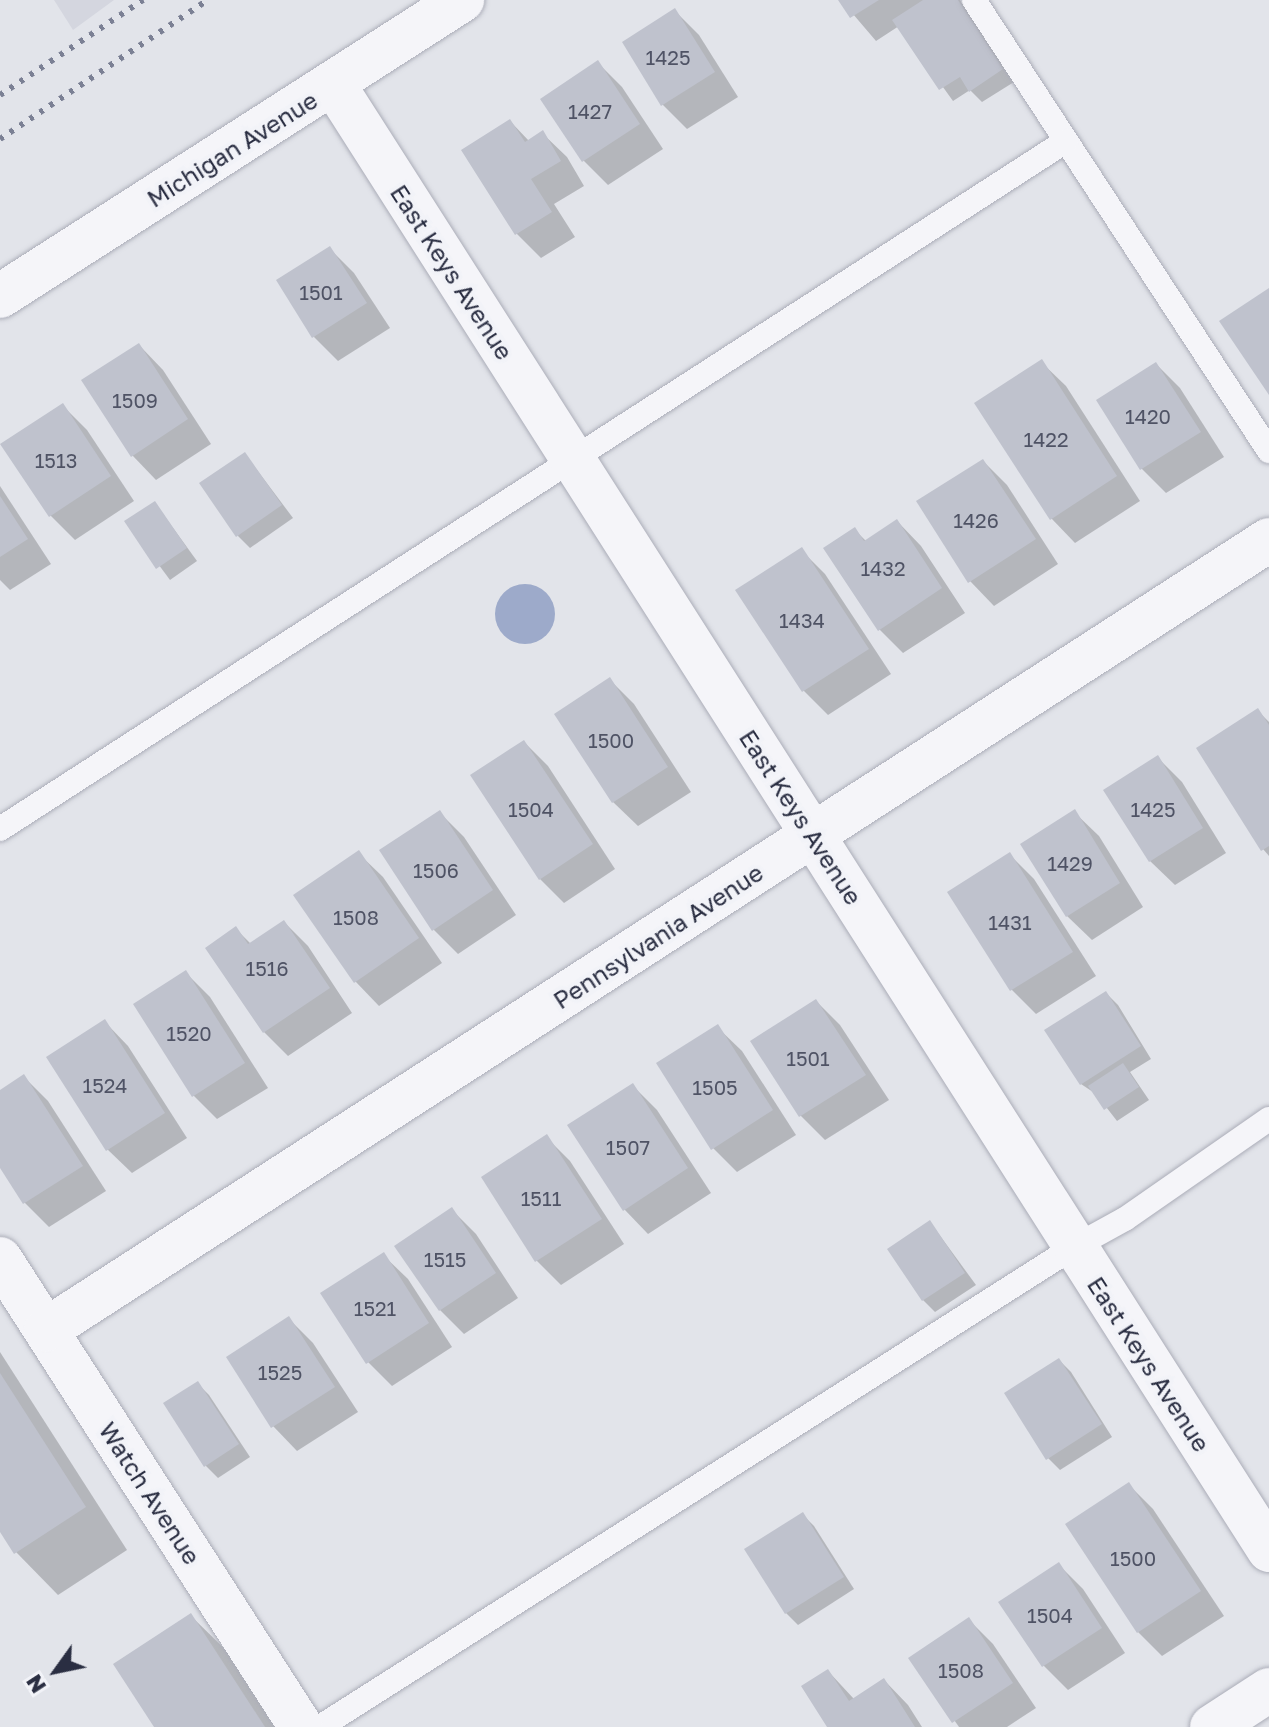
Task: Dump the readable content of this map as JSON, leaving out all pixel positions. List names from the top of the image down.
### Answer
{
  "streets": {
    "street": [
      "Michigan Avenue",
      "East Keys Avenue",
      "Pennsylvania Avenue",
      "Watch Avenue"
    ]
  },
  "crossings": [
    ["Michigan Avenue", "East Keys Avenue"],
    ["East Keys Avenue", "Pennsylvania Avenue"],
    ["Pennsylvania Avenue", "Watch Avenue"]
  ],
  "house_numbers": [
    "1425",
    "1427",
    "1501",
    "1509",
    "1420",
    "1422",
    "1513",
    "1426",
    "1432",
    "1434",
    "1500",
    "1504",
    "1425",
    "1429",
    "1506",
    "1508",
    "1431",
    "1516",
    "1520",
    "1501",
    "1524",
    "1505",
    "1507",
    "1511",
    "1515",
    "1521",
    "1525",
    "1500",
    "1504",
    "1508"
  ],
  "north": "bottom left"
}
